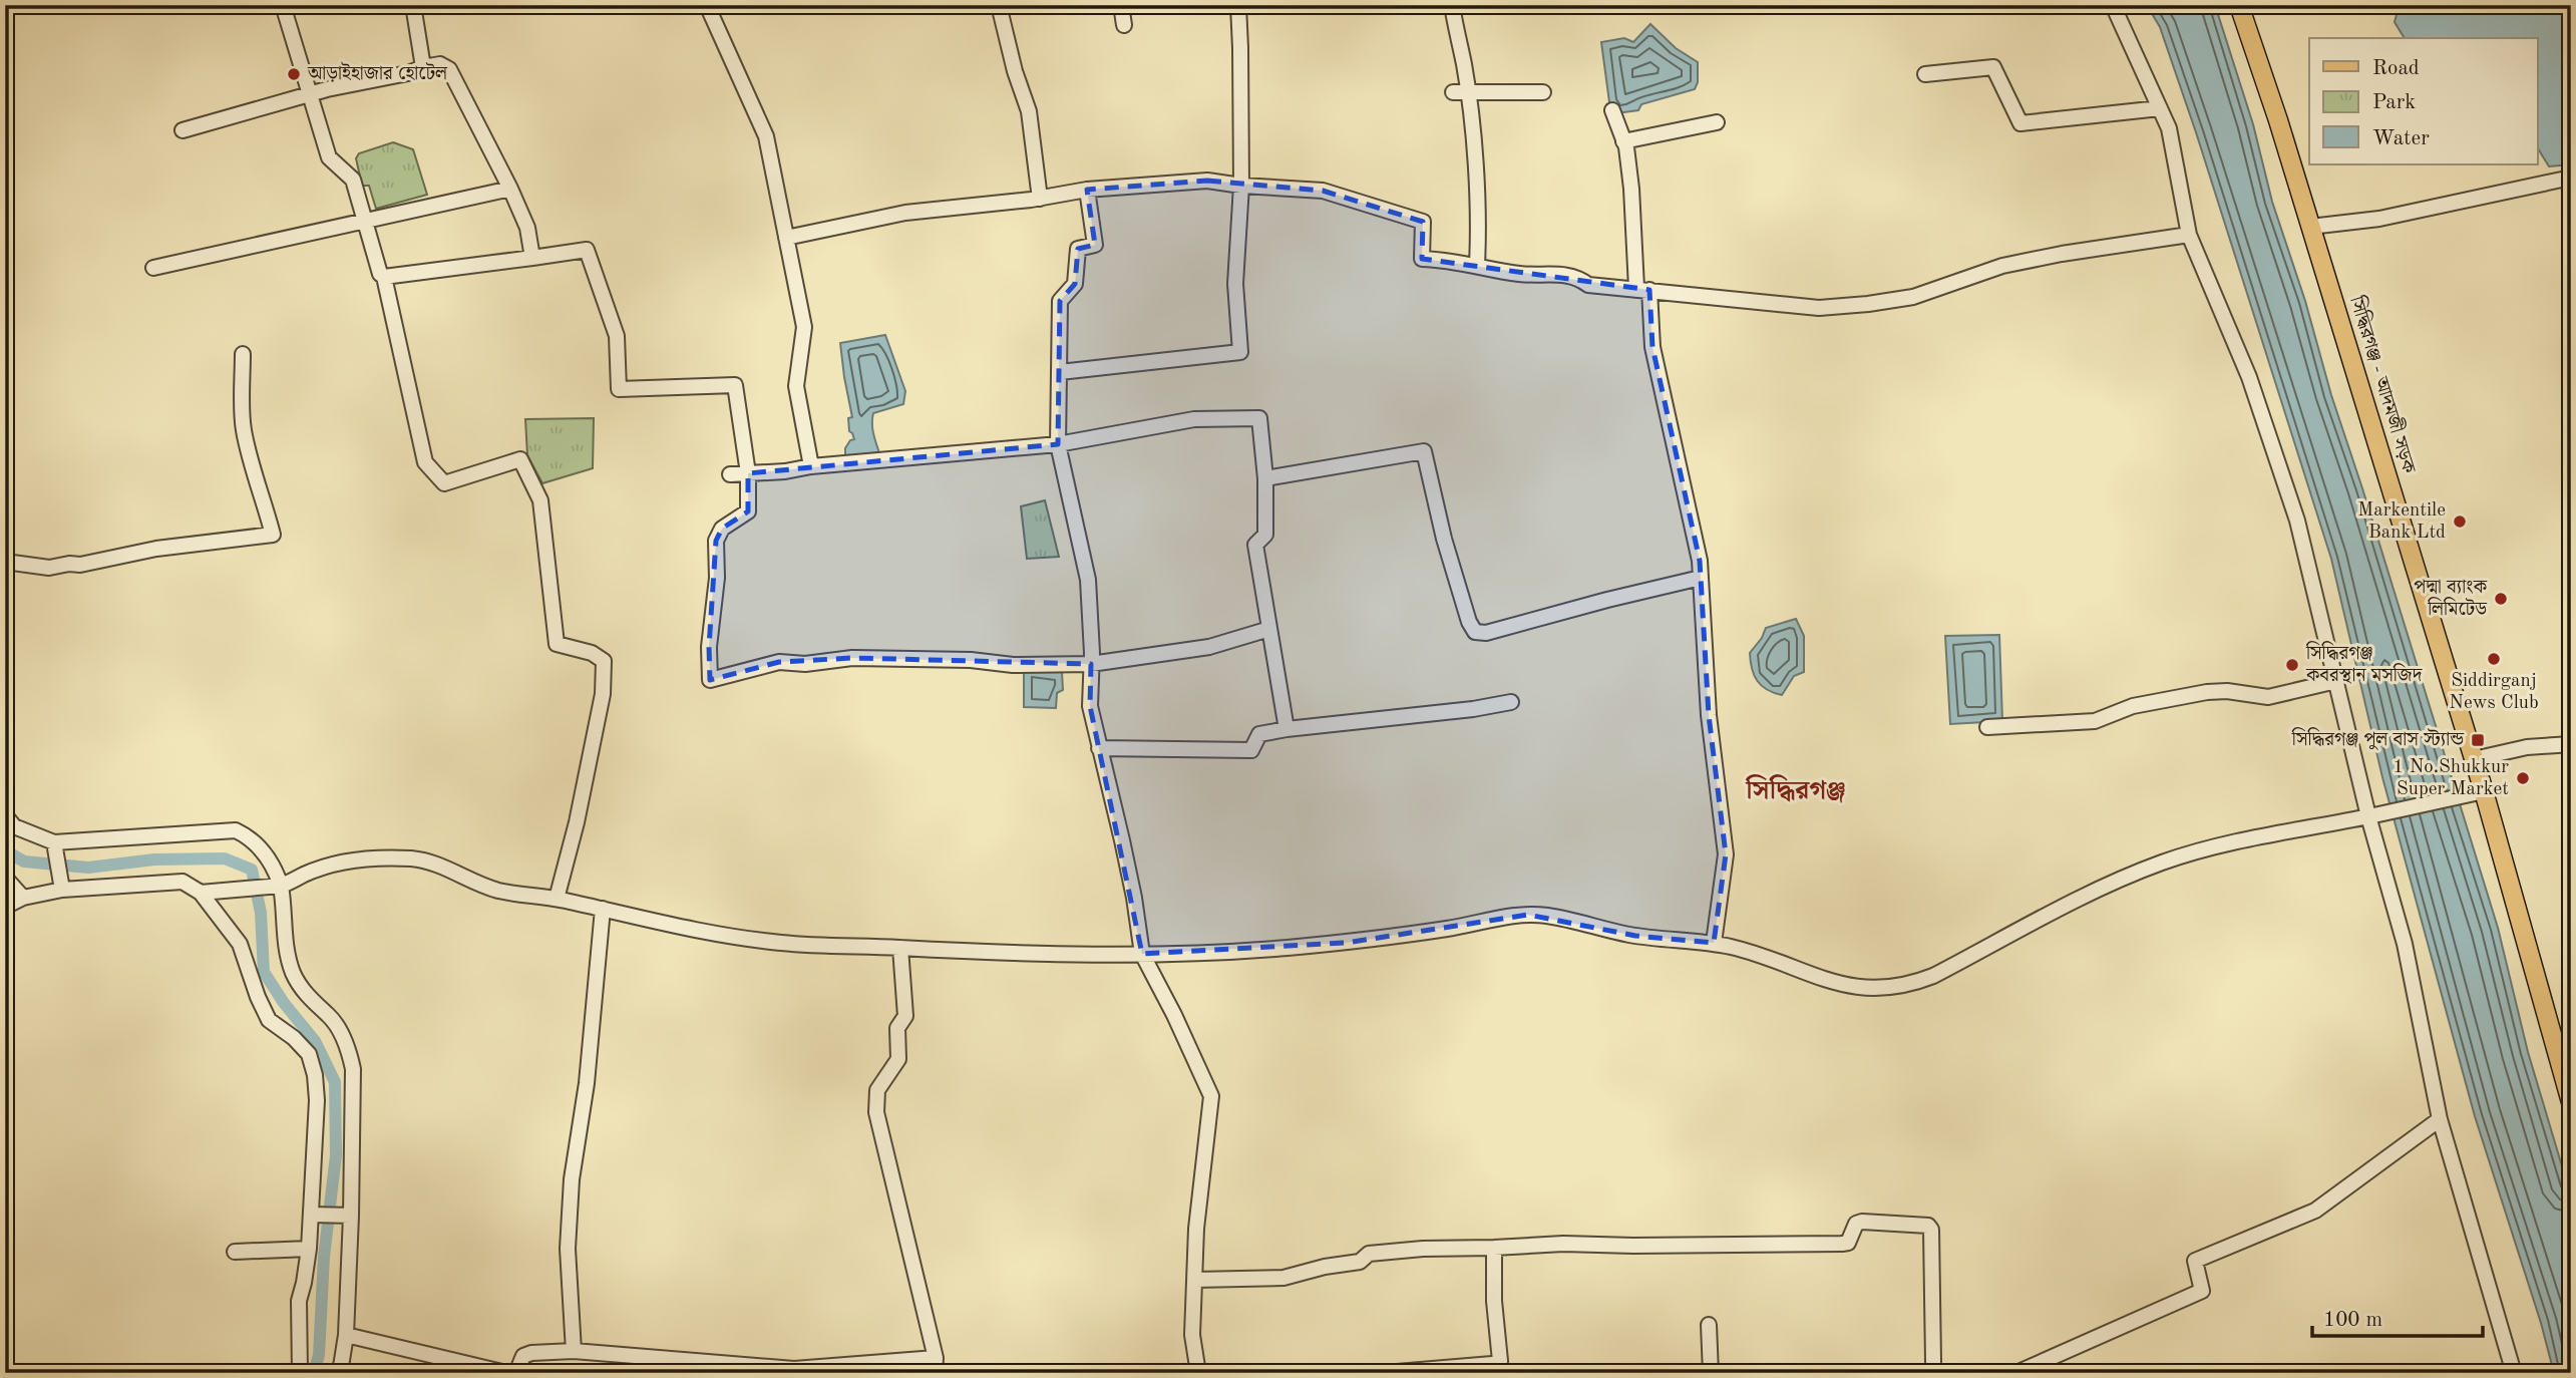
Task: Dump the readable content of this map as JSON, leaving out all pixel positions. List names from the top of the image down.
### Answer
{
  "streets": {
    "main road": ["সিদ্ধিরগঞ্জ - আদমজী সড়ক"]
  },
  "districts": ["সিদ্ধিরগঞ্জ"],
  "places": {
    "other": [
      "আড়াইহাজার হোটেল",
      "Markentile Bank Ltd",
      "পদ্মা ব্যাংক লিমিটেড",
      "Siddirganj News Club",
      "সিদ্ধিরগঞ্জ কবরস্থান মসজিদ",
      "1 No.Shukkur Super Market"
    ],
    "transit": ["সিদ্ধিরগঞ্জ পুল বাস স্ট্যান্ড"]
  },
  "legend": ["Road", "Park", "Water"],
  "scale_bar": "100 m"
}
